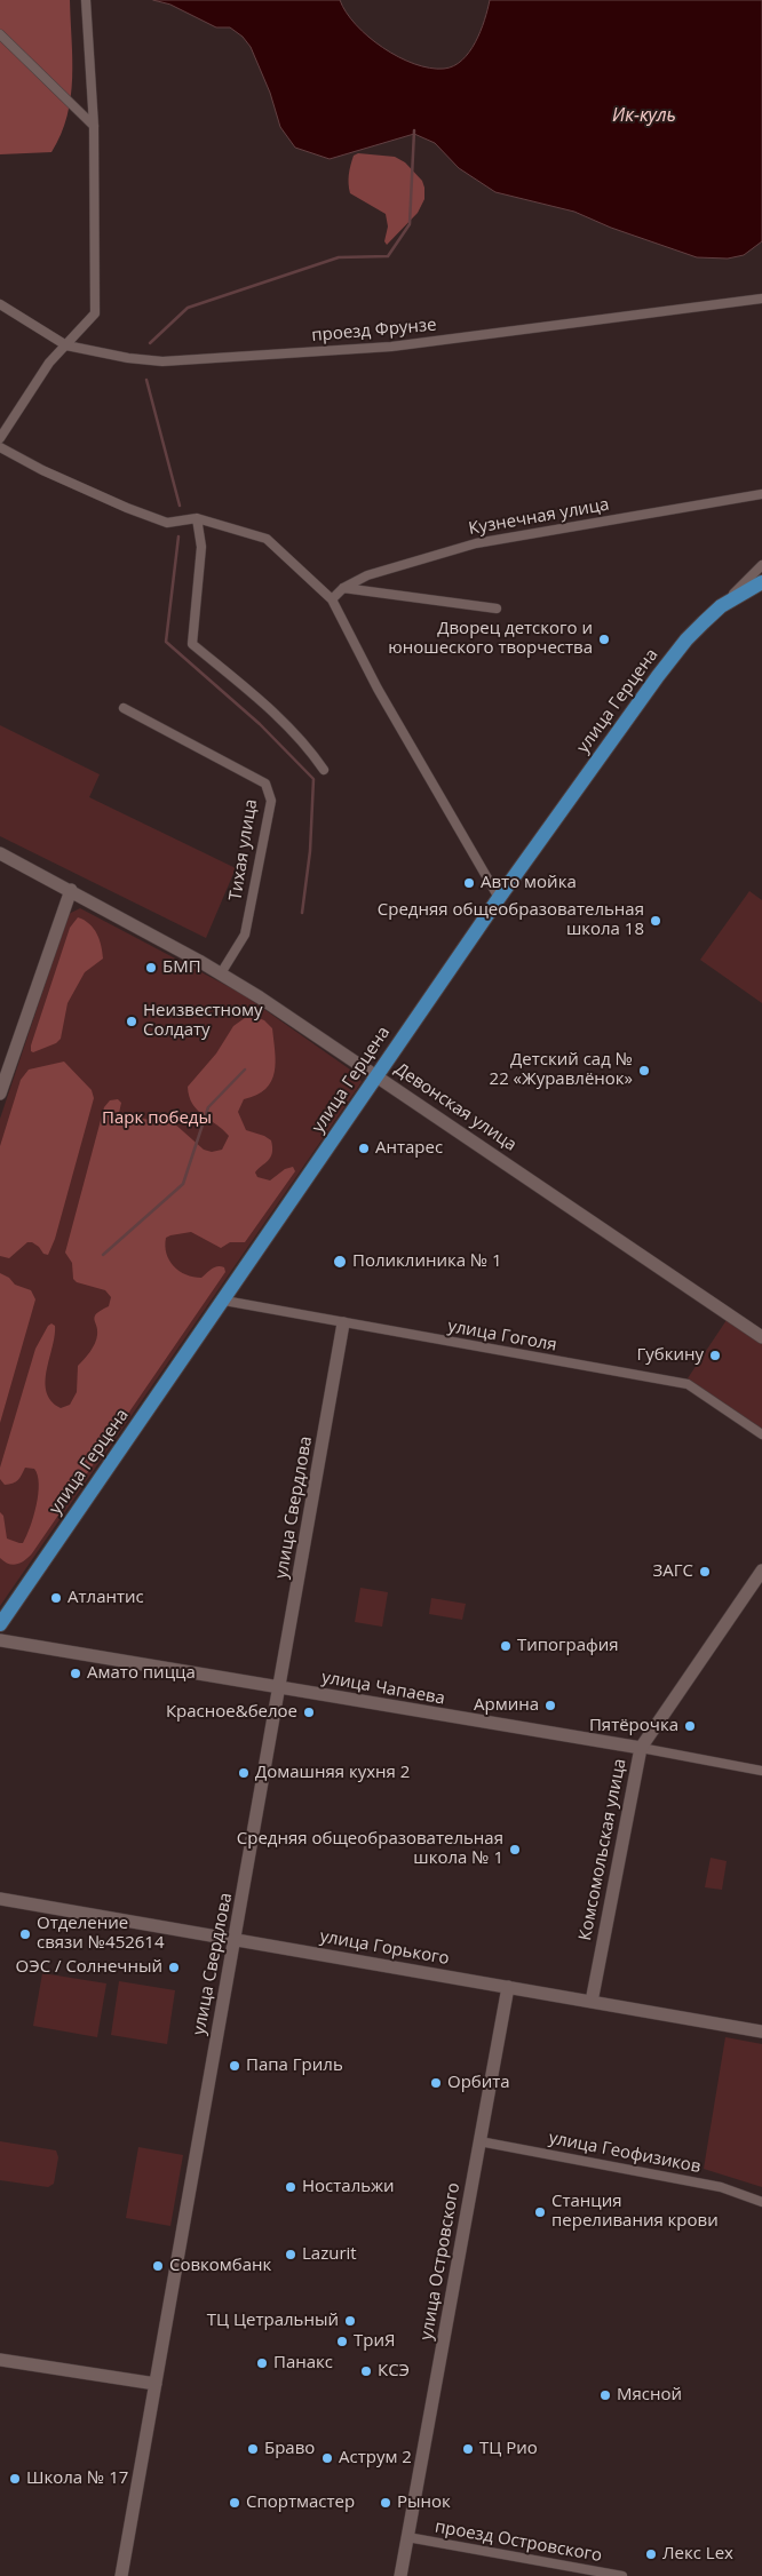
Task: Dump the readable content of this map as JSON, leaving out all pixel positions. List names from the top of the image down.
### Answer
{
  "streets": {
    "main road": ["улица Герцена"],
    "street": [
      "проезд Фрунзе",
      "Кузнечная улица",
      "Тихая улица",
      "Девонская улица",
      "улица Гоголя",
      "улица Свердлова",
      "улица Чапаева",
      "Комсомольская улица",
      "улица Горького",
      "улица Геофизиков",
      "улица Островского",
      "проезд Островского"
    ]
  },
  "crossings": [
    ["улица Герцена", "Девонская улица"],
    ["улица Герцена", "улица Гоголя"],
    ["Тихая улица", "Девонская улица"],
    ["улица Гоголя", "улица Свердлова"],
    ["улица Свердлова", "улица Чапаева"],
    ["улица Свердлова", "улица Горького"],
    ["улица Чапаева", "Комсомольская улица"],
    ["Комсомольская улица", "улица Горького"],
    ["улица Горького", "улица Островского"],
    ["улица Геофизиков", "улица Островского"],
    ["улица Островского", "проезд Островского"]
  ],
  "water": ["Ик-куль"],
  "parks": ["Парк победы"],
  "places": [
    "Дворец детского и юношеского творчества",
    "Авто мойка",
    "Средняя общеобразовательная школа 18",
    "БМП",
    "Неизвестному Солдату",
    "Детский сад № 22 «Журавлёнок»",
    "Антарес",
    "Поликлиника № 1",
    "Губкину",
    "ЗАГС",
    "Атлантис",
    "Типография",
    "Амато пицца",
    "Армина",
    "Красное&белое",
    "Пятёрочка",
    "Домашняя кухня 2",
    "Средняя общеобразовательная школа № 1",
    "Отделение связи №452614",
    "ОЭС / Солнечный",
    "Папа Гриль",
    "Орбита",
    "Ностальжи",
    "Станция переливания крови",
    "Lazurit",
    "Совкомбанк",
    "ТЦ Цетральный",
    "ТриЯ",
    "Панакс",
    "КСЭ",
    "Мясной",
    "Браво",
    "ТЦ Рио",
    "Аструм 2",
    "Школа № 17",
    "Спортмастер",
    "Рынок",
    "Лекс Lex"
  ]
}
